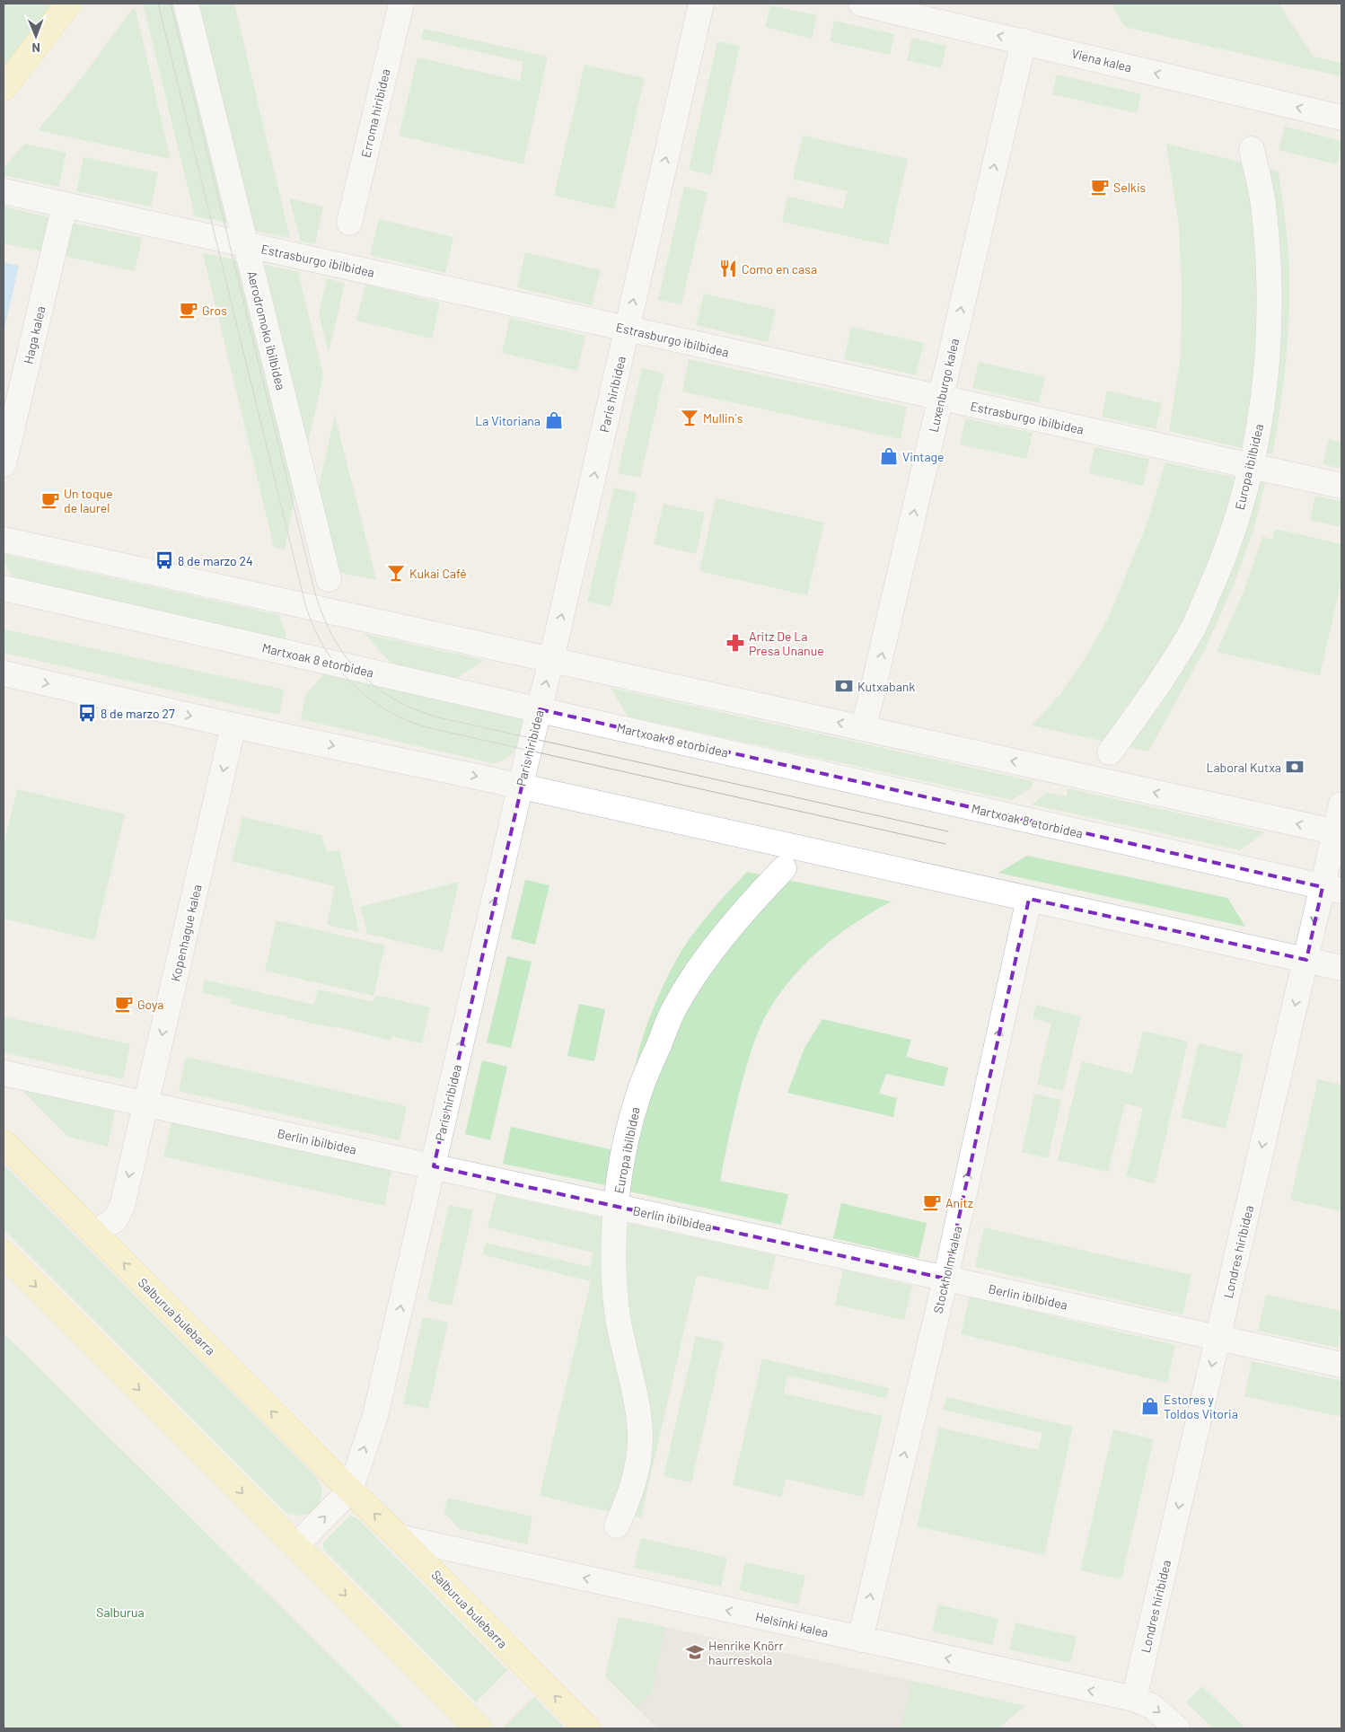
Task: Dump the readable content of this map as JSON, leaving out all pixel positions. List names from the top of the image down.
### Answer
{
  "streets": {
    "main road": ["Salburua bulebarra"],
    "street": [
      "Viena kalea",
      "Erroma hiribidea",
      "Estrasburgo ibilbidea",
      "Aerodromoko ibilbidea",
      "Haga kalea",
      "Luxenburgo kalea",
      "Paris hiribidea",
      "Europa ibilbidea",
      "Martxoak 8 etorbidea",
      "Kopenhague kalea",
      "Berlin ibilbidea",
      "Londres hiribidea",
      "Stockholm kalea",
      "Helsinki kalea"
    ]
  },
  "crossings": [
    ["Viena kalea", "Luxenburgo kalea"],
    ["Estrasburgo ibilbidea", "Aerodromoko ibilbidea"],
    ["Estrasburgo ibilbidea", "Haga kalea"],
    ["Estrasburgo ibilbidea", "Luxenburgo kalea"],
    ["Estrasburgo ibilbidea", "Paris hiribidea"],
    ["Estrasburgo ibilbidea", "Europa ibilbidea"],
    ["Paris hiribidea", "Martxoak 8 etorbidea"],
    ["Paris hiribidea", "Berlin ibilbidea"],
    ["Paris hiribidea", "Salburua bulebarra"],
    ["Europa ibilbidea", "Berlin ibilbidea"],
    ["Martxoak 8 etorbidea", "Londres hiribidea"],
    ["Kopenhague kalea", "Berlin ibilbidea"],
    ["Kopenhague kalea", "Salburua bulebarra"],
    ["Berlin ibilbidea", "Londres hiribidea"],
    ["Berlin ibilbidea", "Stockholm kalea"],
    ["Londres hiribidea", "Helsinki kalea"],
    ["Stockholm kalea", "Helsinki kalea"],
    ["Salburua bulebarra", "Helsinki kalea"]
  ],
  "one_way": [
    "Viena kalea",
    "Luxenburgo kalea",
    "Paris hiribidea",
    "Kopenhague kalea",
    "Londres hiribidea",
    "Stockholm kalea",
    "Helsinki kalea"
  ],
  "parks": ["Salburua"],
  "places": {
    "cafe": [
      "Selkis",
      "Gros",
      "Un toque de laurel",
      "Goya",
      "Anitz"
    ],
    "restaurant": ["Como en casa"],
    "bar": ["Mullin´s", "Kukai Café"],
    "shop": ["La Vitoriana", "Vintage", "Estores y Toldos Vitoria"],
    "bus stop": ["8 de marzo 24", "8 de marzo 27"],
    "pharmacy": ["Aritz De La Presa Unanue"],
    "bank": ["Kutxabank", "Laboral Kutxa"],
    "school or university": ["Henrike Knörr haurreskola"]
  },
  "north": "bottom"
}
